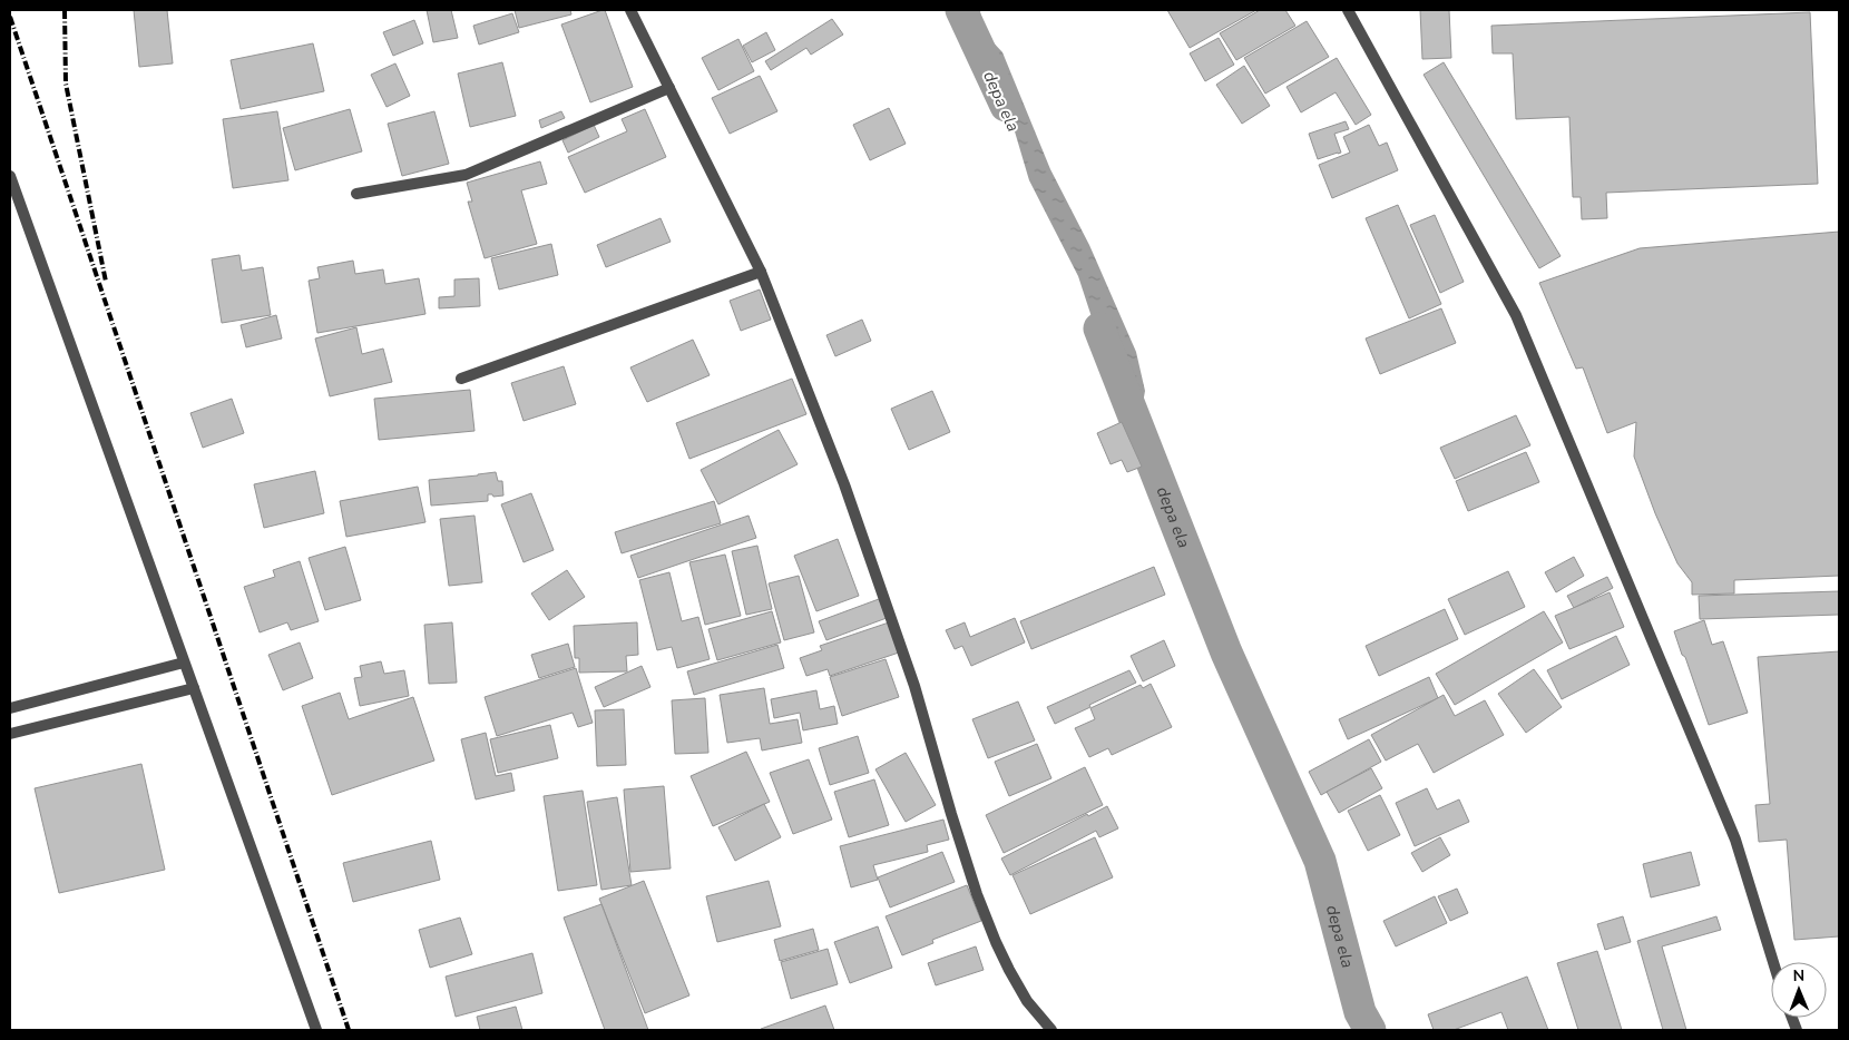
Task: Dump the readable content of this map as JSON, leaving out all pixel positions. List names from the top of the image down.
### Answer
{
  "water": ["depa ela"],
  "north": "top"
}
